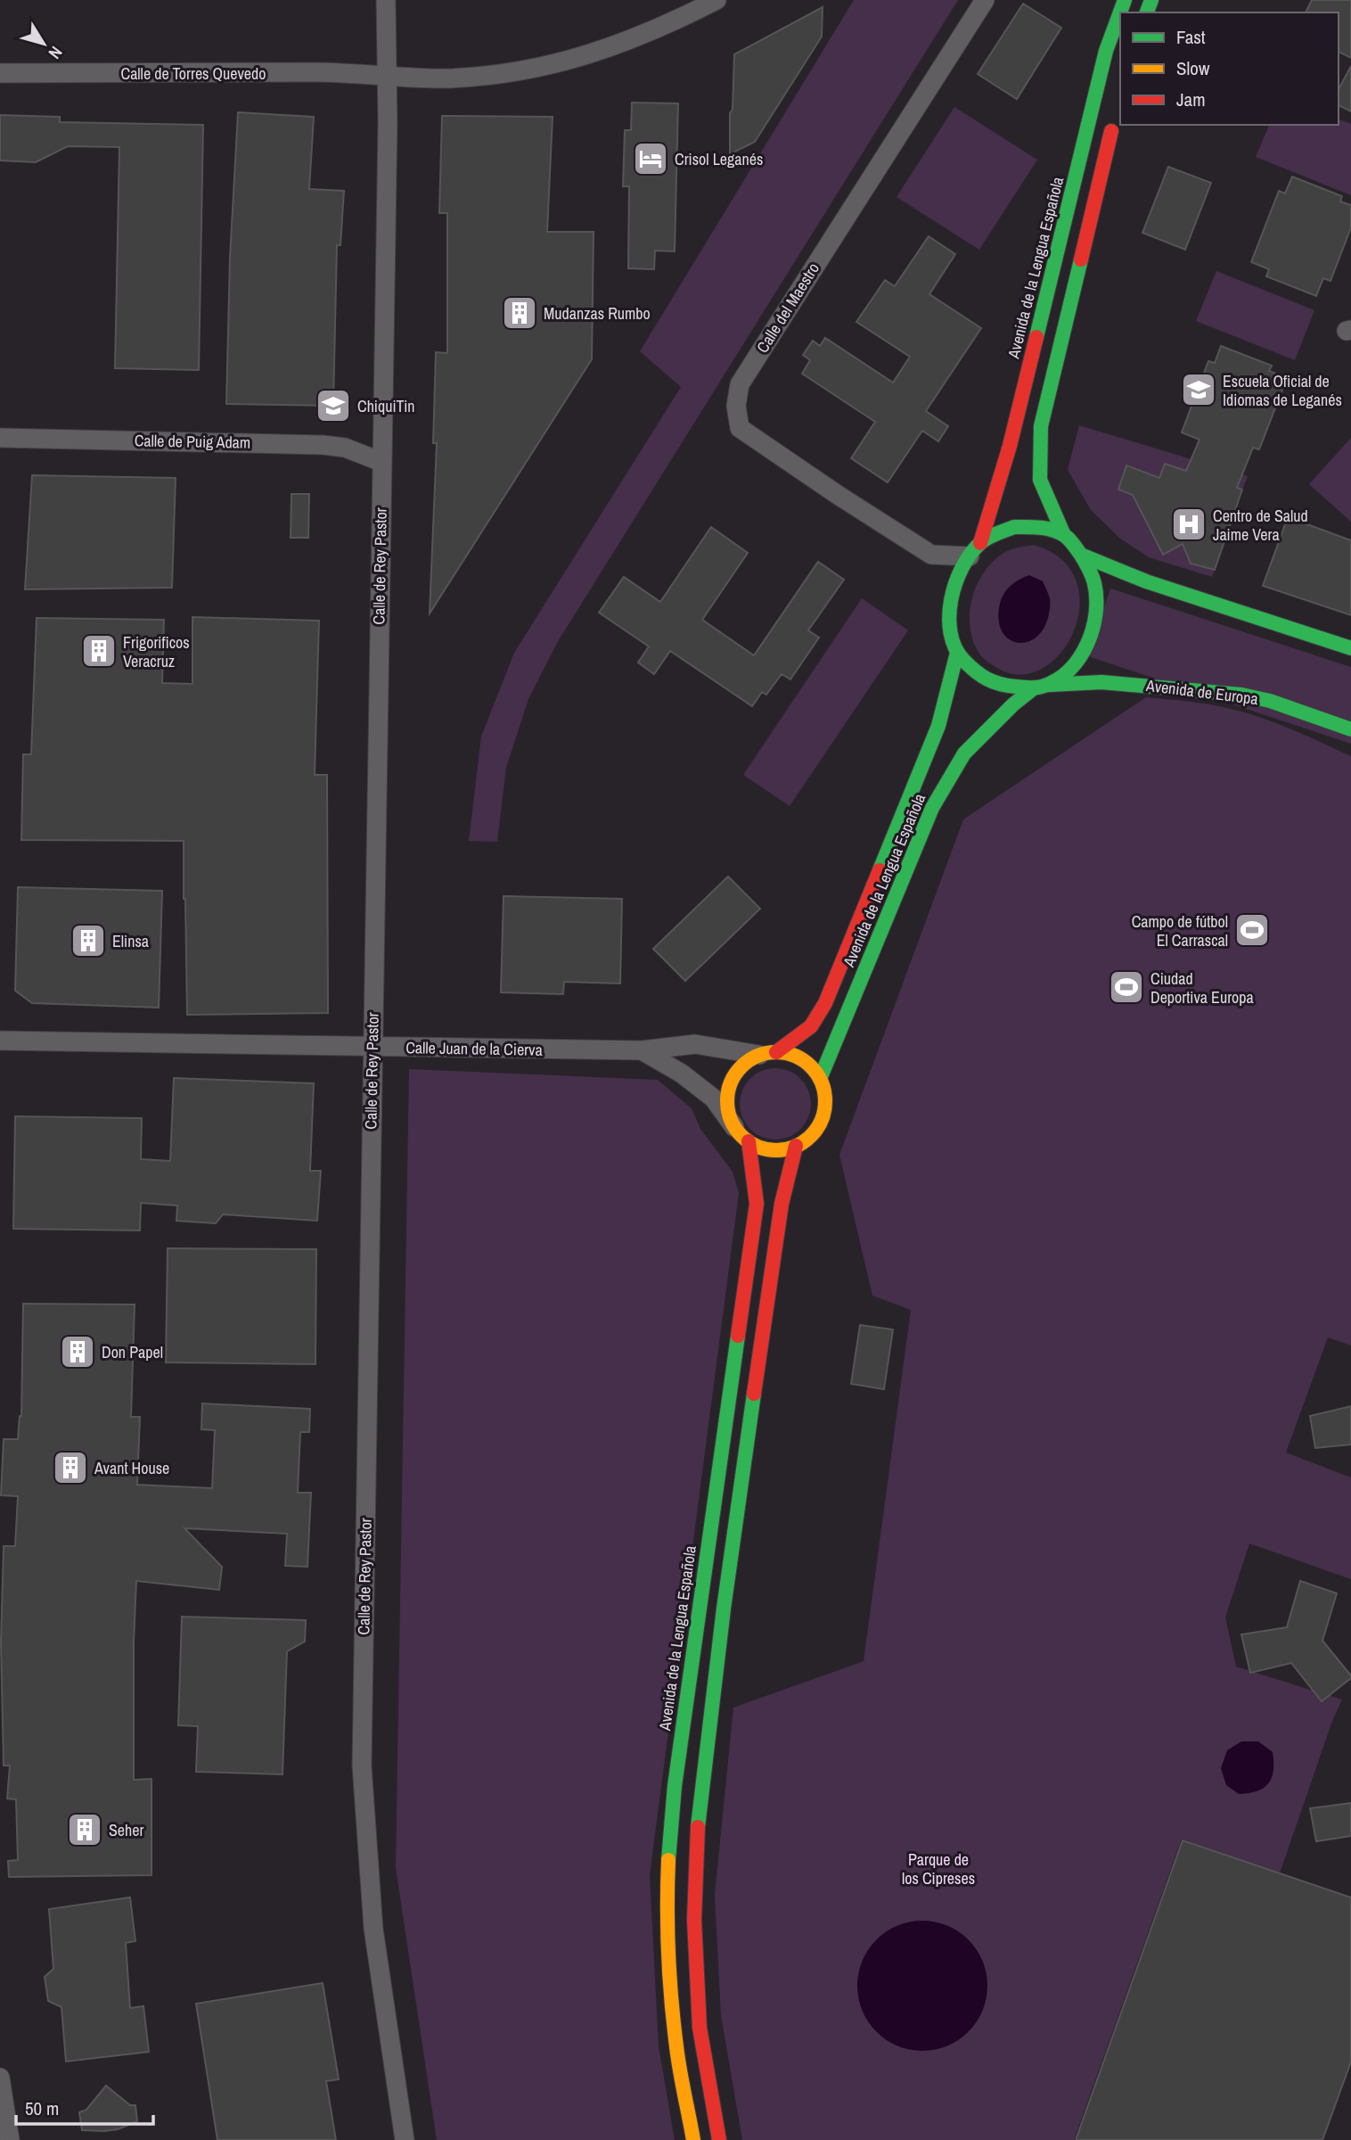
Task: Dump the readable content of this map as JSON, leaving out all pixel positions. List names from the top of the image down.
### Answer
{
  "streets": {
    "main road": ["Avenida de la Lengua Española", "Avenida de Europa"],
    "street": [
      "Calle de Torres Quevedo",
      "Calle del Maestro",
      "Calle de Puig Adam",
      "Calle de Rey Pastor",
      "Calle Juan de la Cierva"
    ]
  },
  "crossings": [
    ["Calle de Torres Quevedo", "Calle de Rey Pastor"],
    ["Avenida de la Lengua Española", "Calle del Maestro"],
    ["Avenida de la Lengua Española", "Avenida de Europa"],
    ["Avenida de la Lengua Española", "Calle Juan de la Cierva"],
    ["Calle del Maestro", "Avenida de Europa"],
    ["Calle de Puig Adam", "Calle de Rey Pastor"],
    ["Calle de Rey Pastor", "Calle Juan de la Cierva"]
  ],
  "parks": ["Parque de los Cipreses"],
  "places": {
    "hotel": ["Crisol Leganés"],
    "building": [
      "Mudanzas Rumbo",
      "Frigorificos Veracruz",
      "Elinsa",
      "Don Papel",
      "Avant House",
      "Seher"
    ],
    "school or university": ["Escuela Oficial de Idiomas de Leganés", "ChiquiTin"],
    "hospital": ["Centro de Salud Jaime Vera"],
    "sports": ["Campo de fútbol El Carrascal", "Ciudad Deportiva Europa"]
  },
  "legend": ["Fast", "Slow", "Jam"],
  "scale_bar": "50 m",
  "north": "bottom right"
}
